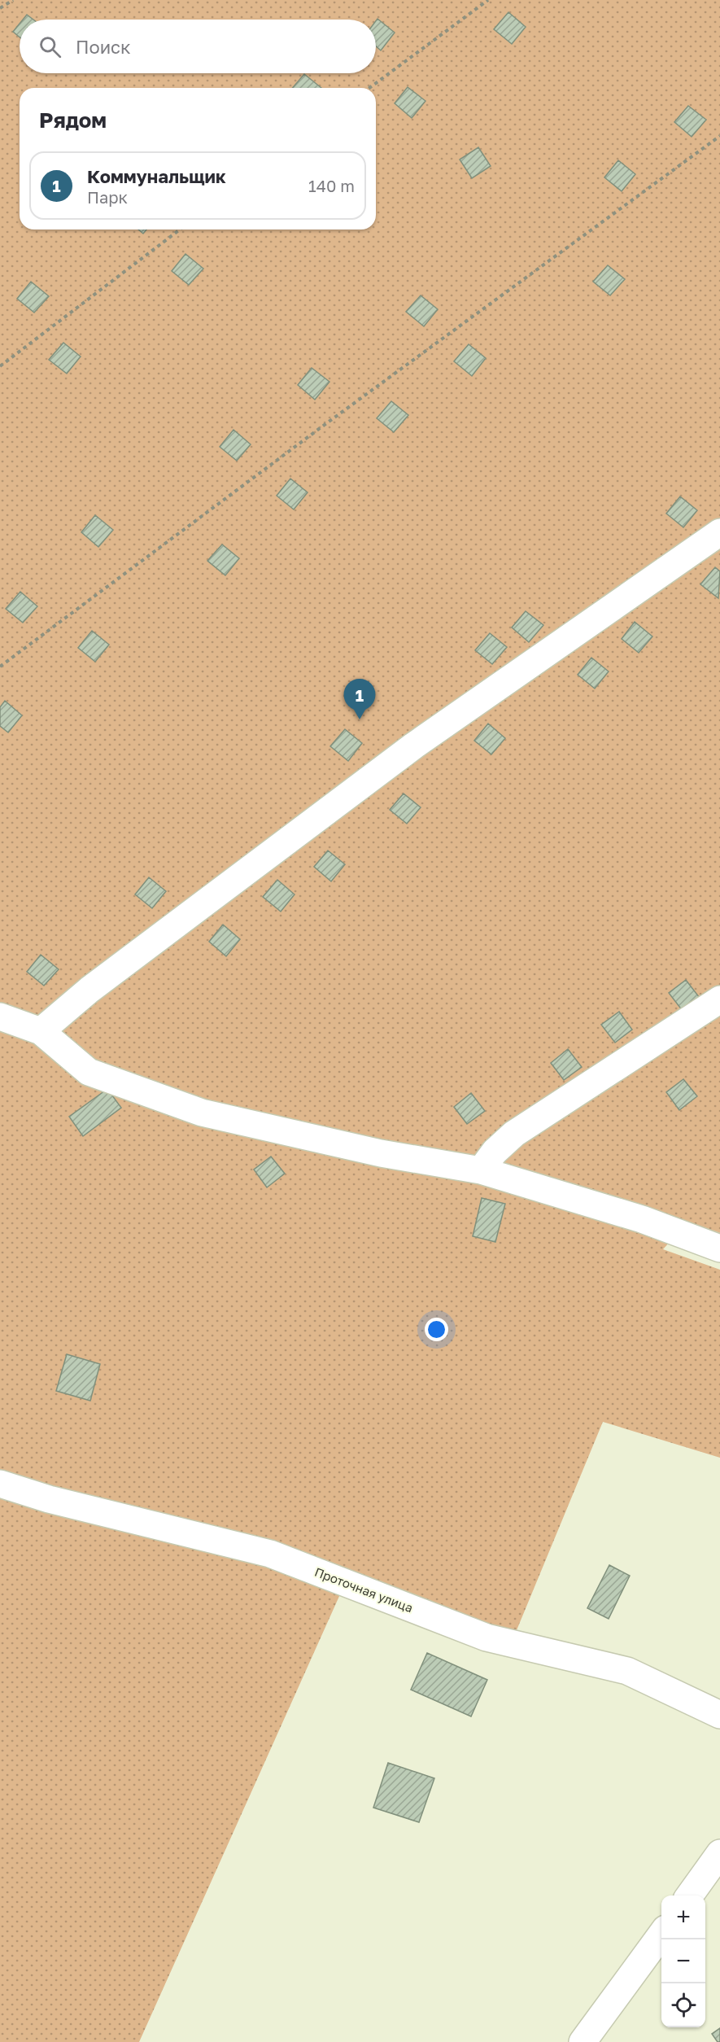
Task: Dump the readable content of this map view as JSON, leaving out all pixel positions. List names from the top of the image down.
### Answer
{
  "streets": {
    "street": ["Проточная улица"]
  },
  "page": {
    "search": "Поиск",
    "heading": "Рядом",
    "list": [
      {
        "mark": "1",
        "name": "Коммунальщик",
        "note": "Парк",
        "value": "140 m"
      }
    ],
    "pins": "1",
    "map_buttons": ["+", "−"]
  }
}
